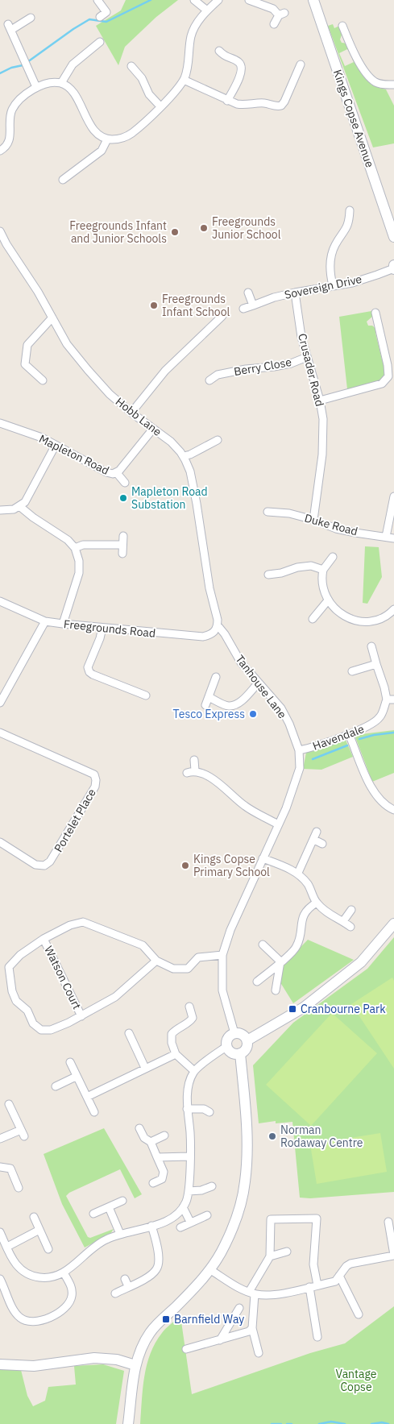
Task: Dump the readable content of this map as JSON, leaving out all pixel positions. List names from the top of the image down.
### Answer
{
  "streets": {
    "street": [
      "Kings Copse Avenue",
      "Sovereign Drive",
      "Berry Close",
      "Crusader Road",
      "Hobb Lane",
      "Mapleton Road",
      "Duke Road",
      "Freegrounds Road",
      "Tanhouse Lane",
      "Havendale",
      "Portelet Place",
      "Watson Court"
    ]
  },
  "crossings": [
    ["Sovereign Drive", "Crusader Road"],
    ["Berry Close", "Crusader Road"],
    ["Crusader Road", "Duke Road"],
    ["Hobb Lane", "Mapleton Road"],
    ["Hobb Lane", "Freegrounds Road"],
    ["Hobb Lane", "Tanhouse Lane"],
    ["Freegrounds Road", "Tanhouse Lane"],
    ["Tanhouse Lane", "Havendale"]
  ],
  "parks": ["Vantage Copse"],
  "places": {
    "other": [
      "Freegrounds Junior School",
      "Freegrounds Infant and Junior Schools",
      "Freegrounds Infant School",
      "Mapleton Road Substation",
      "Tesco Express",
      "Kings Copse Primary School",
      "Norman Rodaway Centre"
    ],
    "transit": ["Cranbourne Park", "Barnfield Way"]
  }
}
